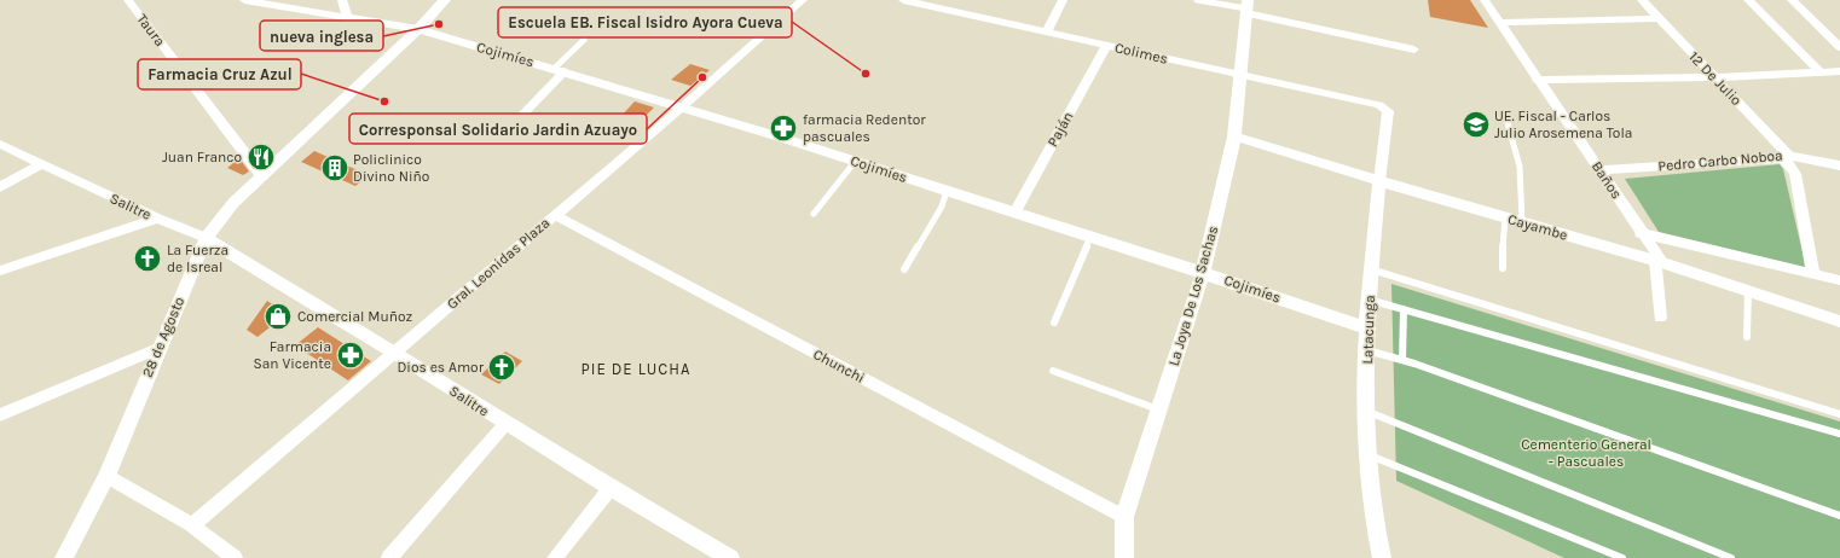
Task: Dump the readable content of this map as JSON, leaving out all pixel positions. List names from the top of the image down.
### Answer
{
  "streets": {
    "street": [
      "Taura",
      "Colimes",
      "Cojimíes",
      "12 De Julio",
      "Paján",
      "Pedro Carbo Noboa",
      "Baños",
      "Salitre",
      "Cayambe",
      "Gral. Leonidas Plaza",
      "La Joya De Los Sachas",
      "Latacunga",
      "28 de Agosto",
      "Chunchi"
    ]
  },
  "crossings": [
    ["Taura", "28 de Agosto"],
    ["Colimes", "Paján"],
    ["Colimes", "La Joya De Los Sachas"],
    ["Colimes", "Latacunga"],
    ["Cojimíes", "Paján"],
    ["Cojimíes", "Gral. Leonidas Plaza"],
    ["Cojimíes", "La Joya De Los Sachas"],
    ["Cojimíes", "Latacunga"],
    ["Cojimíes", "28 de Agosto"],
    ["12 De Julio", "Pedro Carbo Noboa"],
    ["Pedro Carbo Noboa", "Baños"],
    ["Baños", "Cayambe"],
    ["Salitre", "Gral. Leonidas Plaza"],
    ["Salitre", "28 de Agosto"],
    ["Cayambe", "La Joya De Los Sachas"],
    ["Cayambe", "Latacunga"],
    ["Gral. Leonidas Plaza", "Chunchi"],
    ["La Joya De Los Sachas", "Chunchi"]
  ],
  "districts": ["PIE DE LUCHA"],
  "parks": ["Cementerio General - Pascuales"],
  "places": {
    "other": [
      "nueva inglesa",
      "Escuela EB. Fiscal Isidro Ayora Cueva",
      "Corresponsal Solidario Jardin Azuayo",
      "Farmacia Cruz Azul"
    ],
    "school or university": ["UE. Fiscal - Carlos Julio Arosemena Tola"],
    "pharmacy": ["farmacia Redentor pascuales", "Farmacia San Vicente"],
    "restaurant": ["Juan Franco"],
    "building": ["Policlinico Divino Niño"],
    "church": ["La Fuerza de Isreal", "Dios es Amor"],
    "shop": ["Comercial Muñoz"]
  }
}
